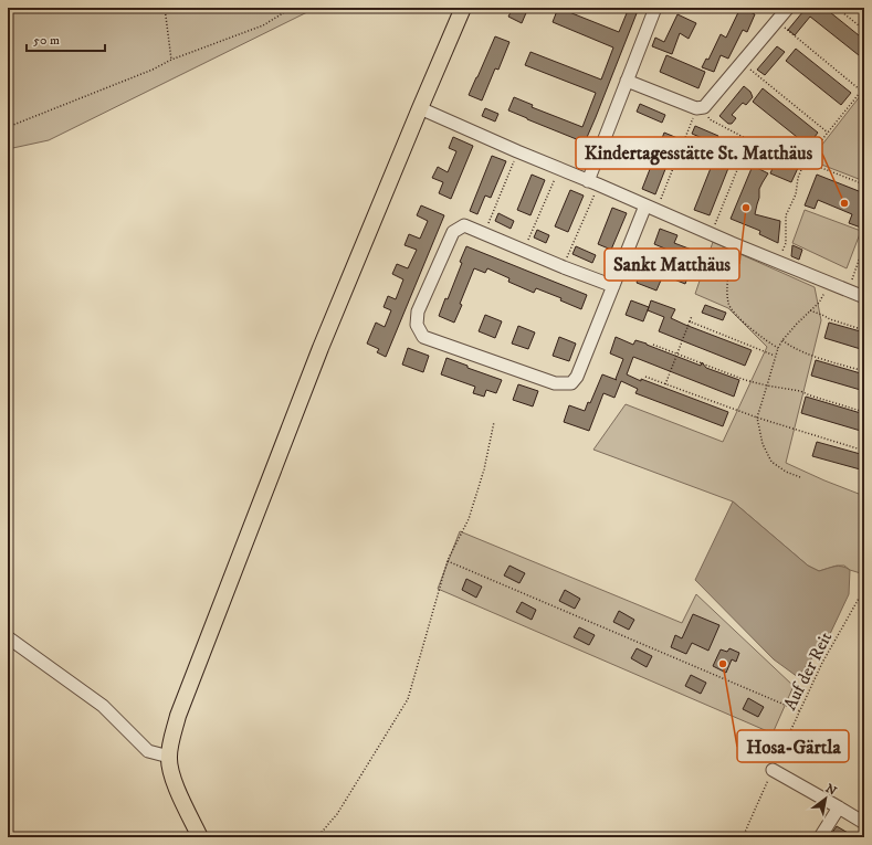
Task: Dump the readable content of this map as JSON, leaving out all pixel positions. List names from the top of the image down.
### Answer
{
  "streets": {
    "path": ["Auf der Reit"]
  },
  "places": ["Kindertagesstätte St. Matthäus", "Sankt Matthäus", "Hosa-Gärtla"],
  "scale_bar": "50 m",
  "north": "top right"
}
